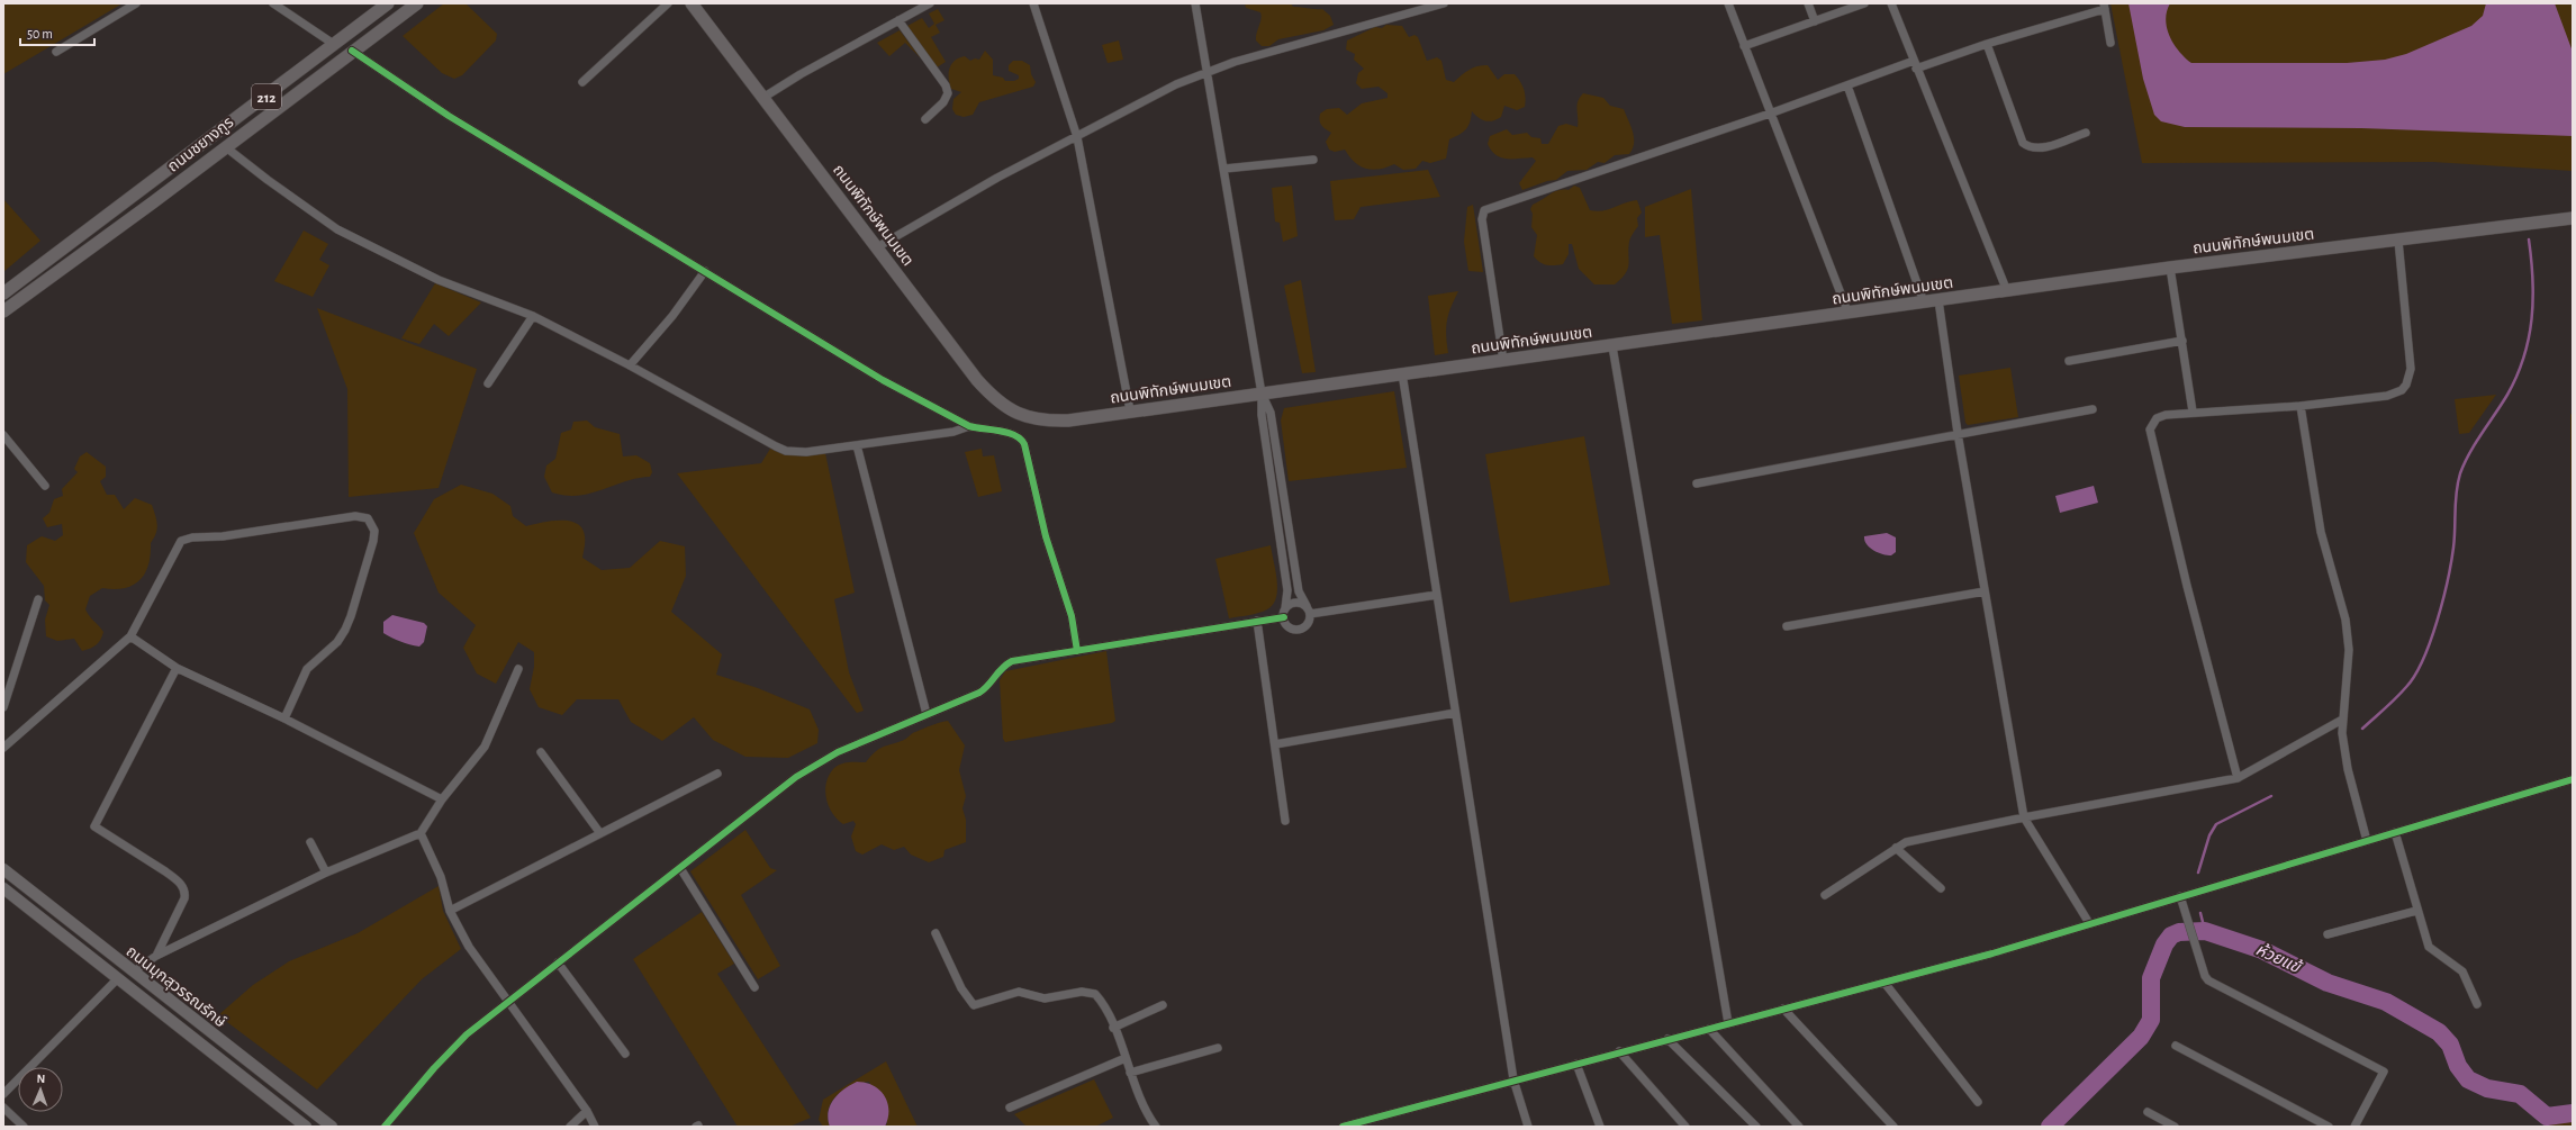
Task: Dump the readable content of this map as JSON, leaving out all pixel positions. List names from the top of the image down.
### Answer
{
  "streets": {
    "main road": [
      "212",
      "ถนนชยางกูร",
      "ถนนพิทักษ์พนมเขต",
      "ถนนมุกสุวรรณรักษ์"
    ]
  },
  "water": ["ห้วยแข้"],
  "scale_bar": "50 m",
  "north": "top"
}
